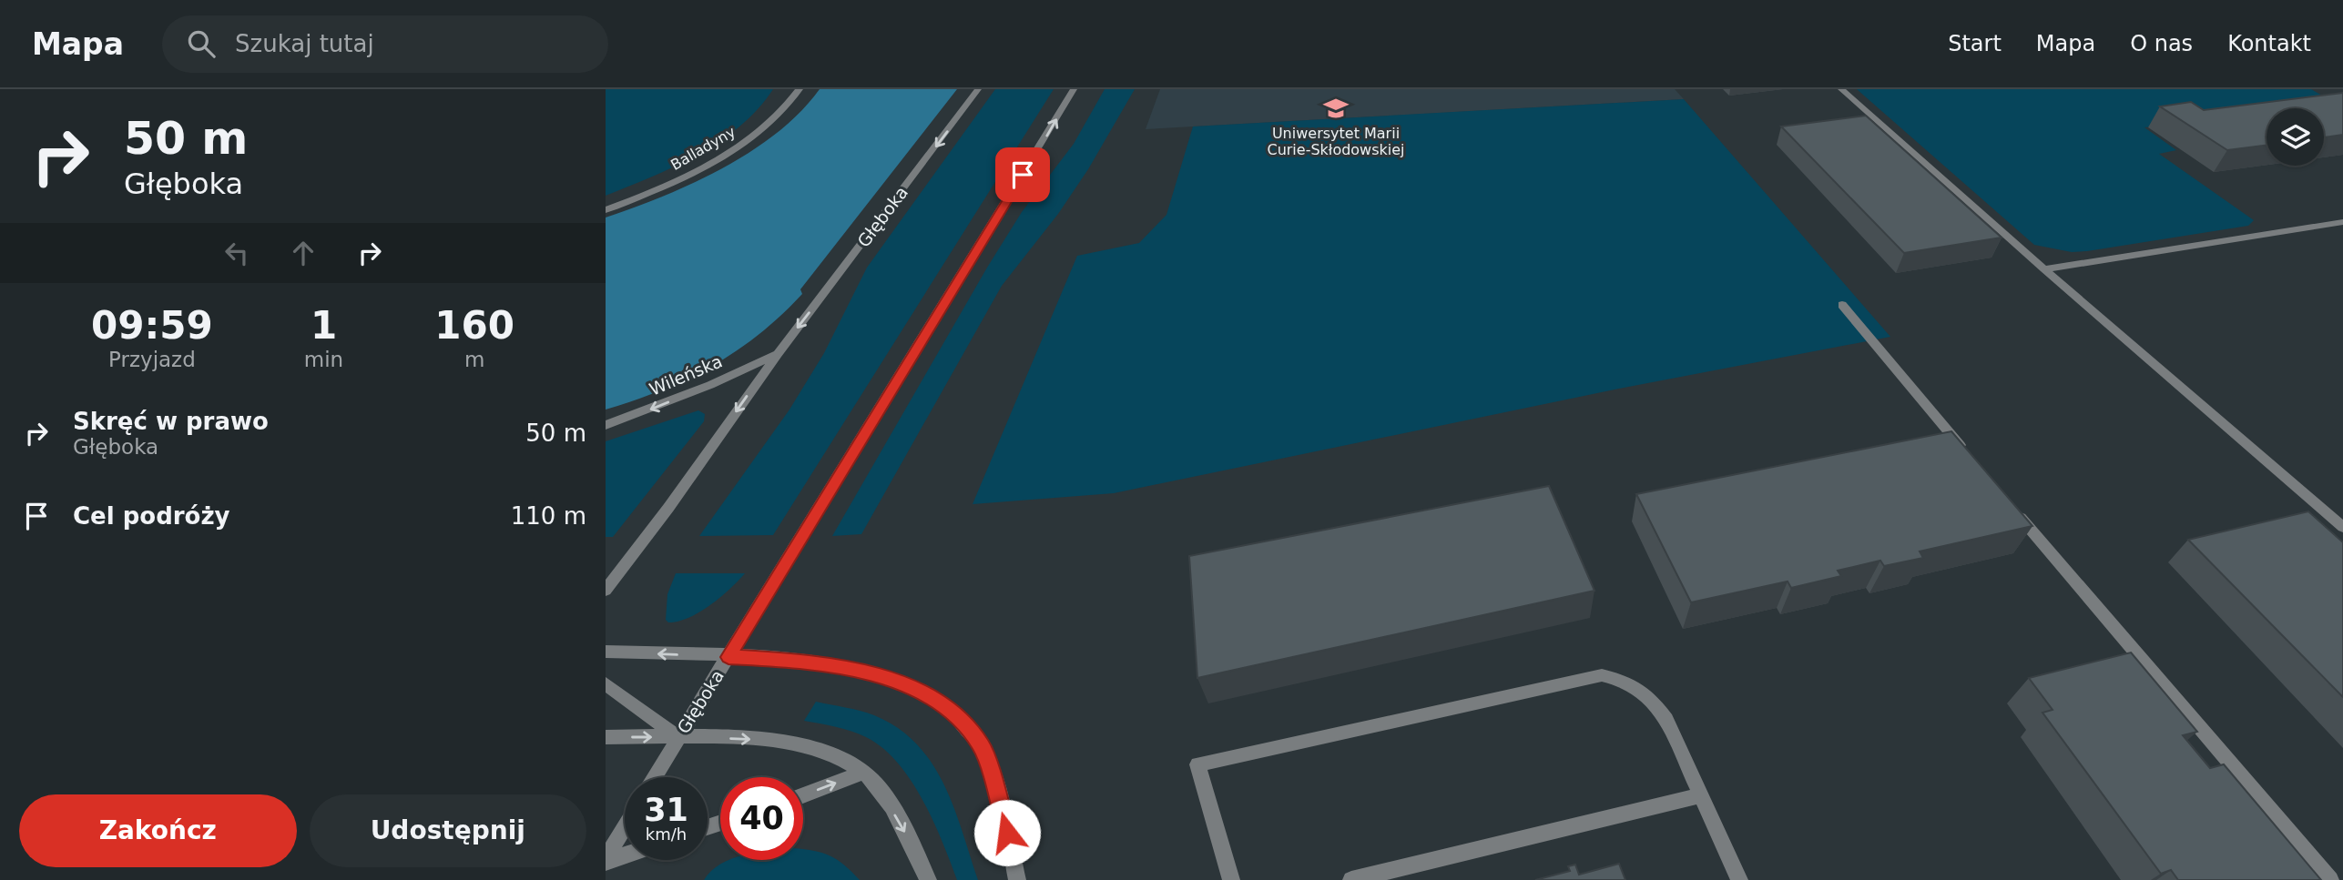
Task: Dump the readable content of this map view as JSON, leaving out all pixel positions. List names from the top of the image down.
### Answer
{
  "streets": {
    "street": ["Balladyny", "Głęboka", "Wileńska"]
  },
  "crossings": [
    ["Głęboka", "Wileńska"]
  ],
  "one_way": ["Wileńska"],
  "places": {
    "school or university": ["Uniwersytet Marii Curie-Skłodowskiej"]
  },
  "page": {
    "header": "Mapa",
    "search": "Szukaj tutaj",
    "nav": [
      "Start",
      "Mapa",
      "O nas",
      "Kontakt"
    ],
    "turn": ["50 m", "Głęboka"],
    "eta": [
      "09:59",
      "Przyjazd",
      "1",
      "min",
      "160",
      "m"
    ],
    "list": [
      {
        "name": "Skręć w prawo",
        "note": "Głęboka",
        "value": "50 m"
      },
      {
        "name": "Cel podróży",
        "value": "110 m"
      }
    ],
    "speed": "31 km/h",
    "limit": "40",
    "buttons": ["Zakończ", "Udostępnij"]
  }
}
